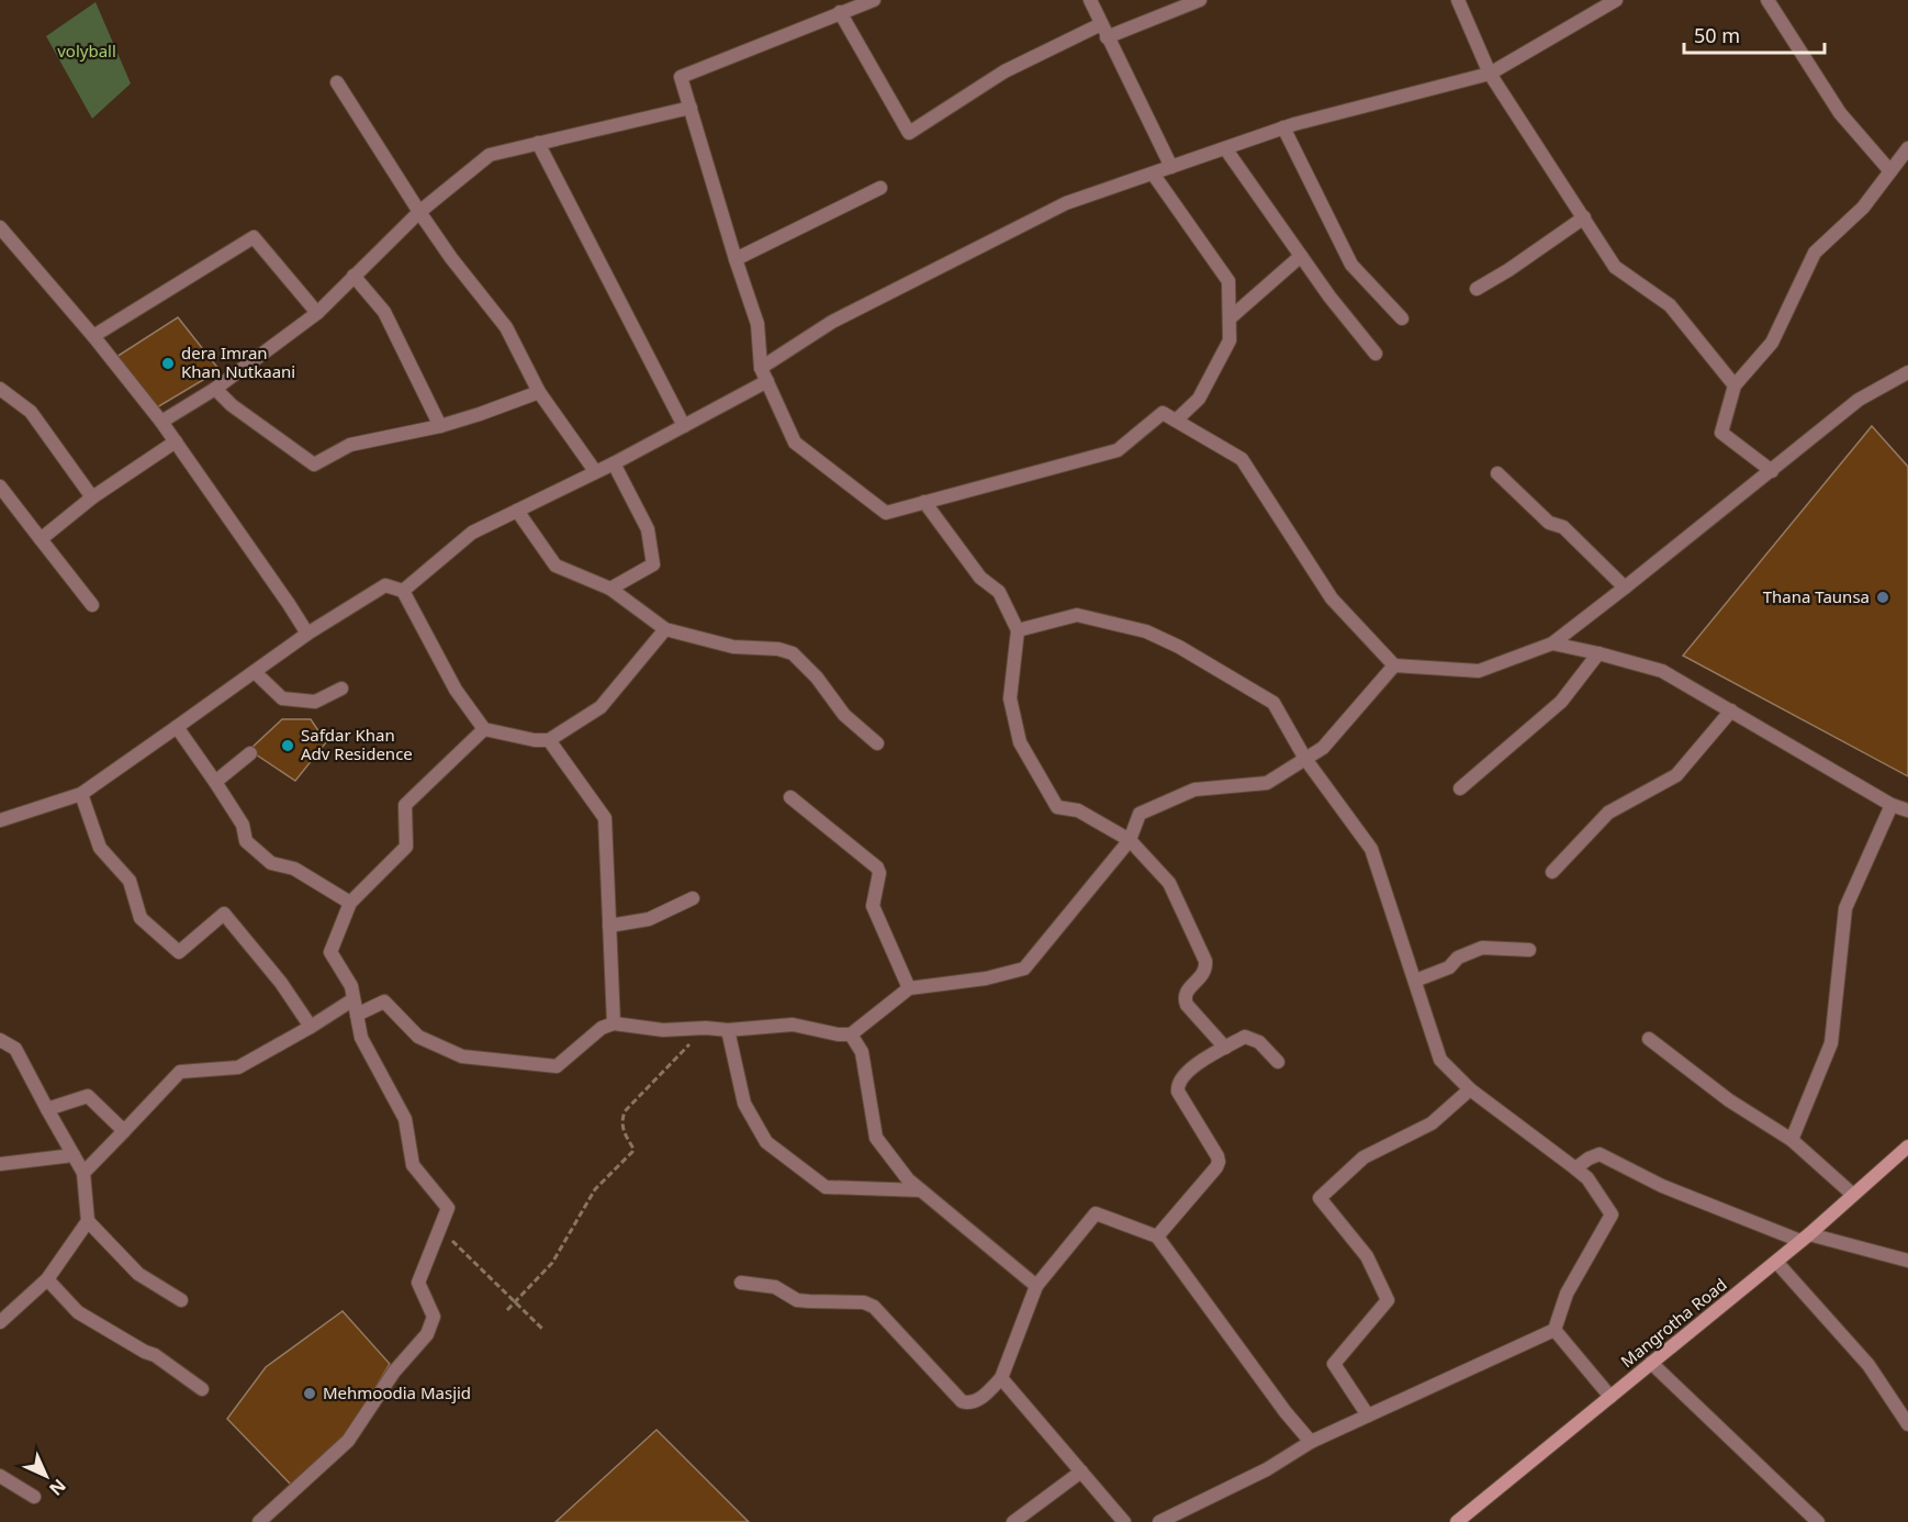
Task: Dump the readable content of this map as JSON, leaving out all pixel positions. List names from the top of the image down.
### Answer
{
  "streets": {
    "main road": ["Mangrotha Road"]
  },
  "parks": ["volyball"],
  "places": [
    "dera Imran Khan Nutkaani",
    "Thana Taunsa",
    "Safdar Khan Adv Residence",
    "Mehmoodia Masjid"
  ],
  "scale_bar": "50 m",
  "north": "bottom right"
}
